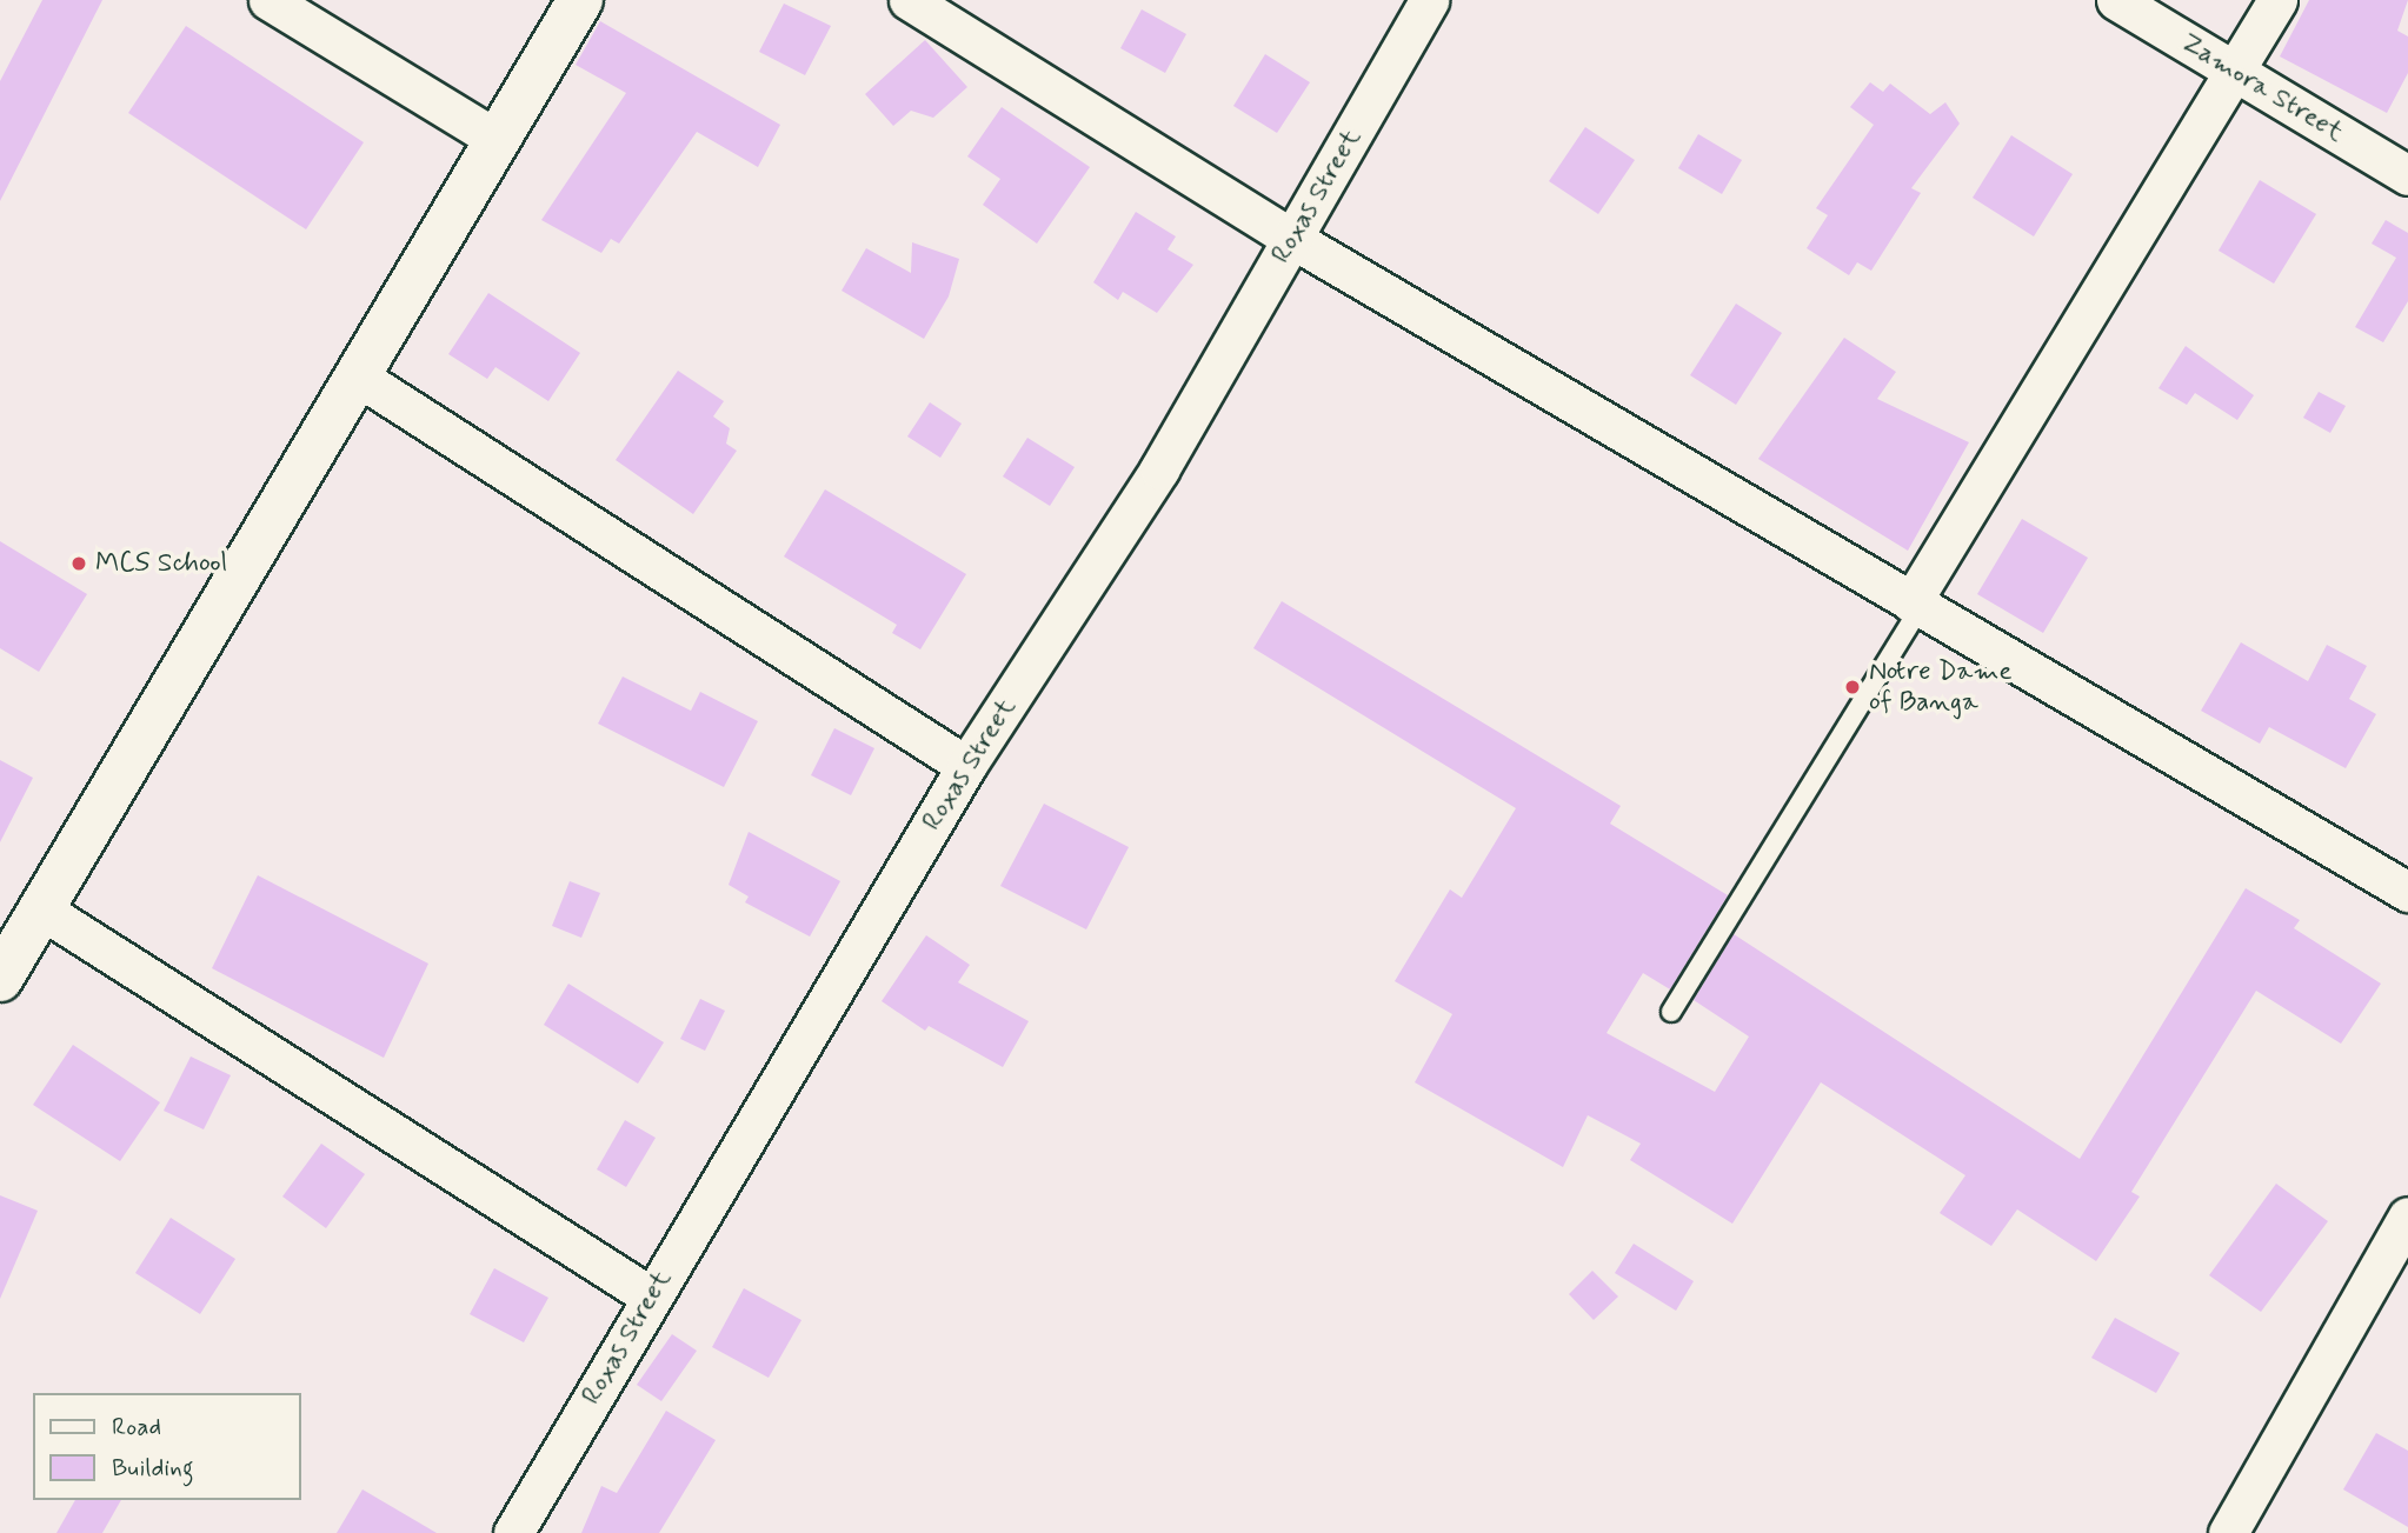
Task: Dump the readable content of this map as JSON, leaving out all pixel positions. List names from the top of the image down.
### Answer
{
  "streets": {
    "street": ["Zamora Street", "Roxas Street"]
  },
  "places": ["MCS School", "Notre Dame of Banga"],
  "legend": ["Road", "Building"]
}
